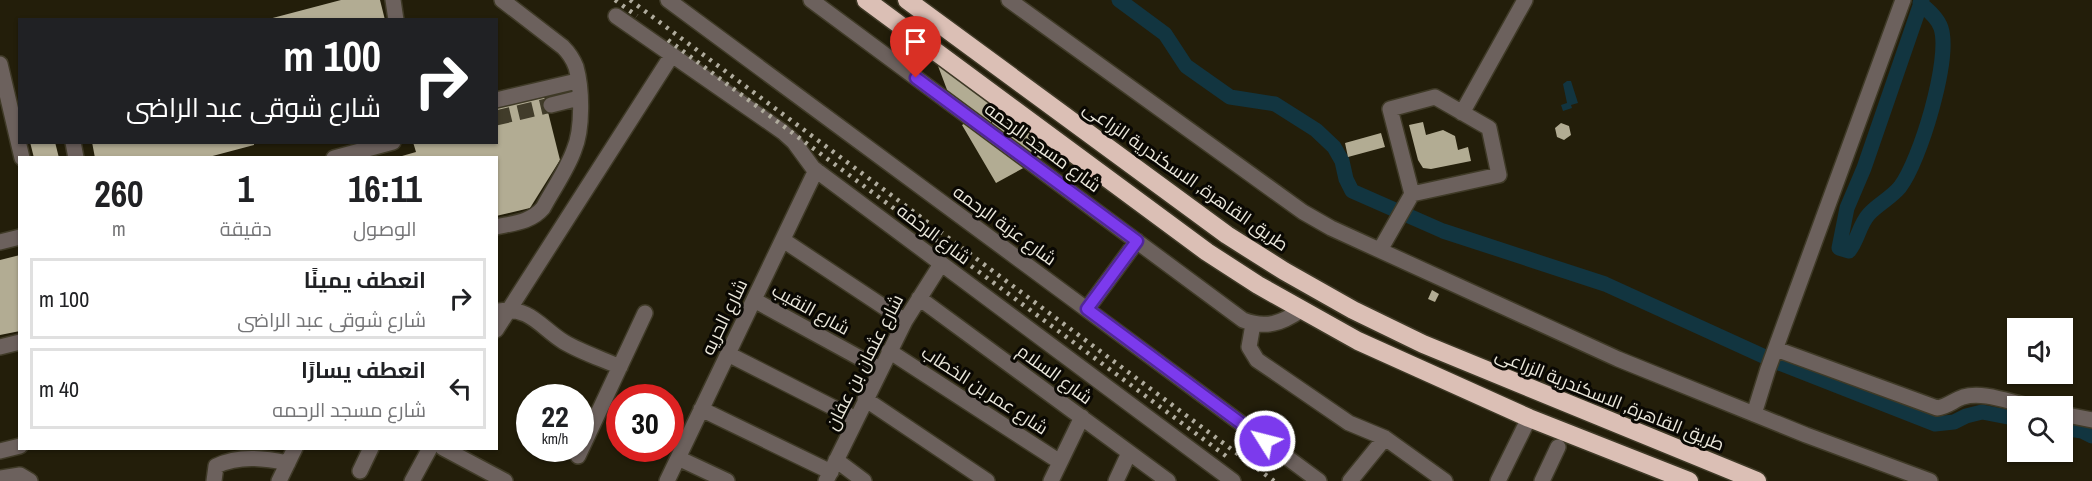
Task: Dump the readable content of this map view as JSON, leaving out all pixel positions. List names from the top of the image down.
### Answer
{
  "streets": {
    "highway": ["طريق القاهرة, الاسكندرية الزراعى"],
    "street": [
      "شارع مسجد الرحمه",
      "شارع عزبة الرحمه",
      "شارع الرحمه",
      "شارع النقيب",
      "شارع الحريه",
      "شارع عثمان بن عفان",
      "شارع السلام",
      "شارع عمر بن الخطاب"
    ]
  },
  "crossings": [
    ["شارع الرحمه", "شارع الحريه"],
    ["شارع الرحمه", "شارع عثمان بن عفان"],
    ["شارع النقيب", "شارع الحريه"],
    ["شارع النقيب", "شارع عثمان بن عفان"],
    ["شارع عثمان بن عفان", "شارع السلام"],
    ["شارع عثمان بن عفان", "شارع عمر بن الخطاب"]
  ],
  "page": {
    "turn": ["100 m", "شارع شوقى عبد الراضى"],
    "eta": [
      "16:11",
      "الوصول",
      "1",
      "دقيقة",
      "260",
      "m"
    ],
    "list": [
      {
        "name": "انعطف يمينًا",
        "note": "شارع شوقى عبد الراضى",
        "value": "100 m"
      },
      {
        "name": "انعطف يسارًا",
        "note": "شارع مسجد الرحمه",
        "value": "40 m"
      }
    ],
    "speed": "22 km/h",
    "limit": "30"
  }
}
